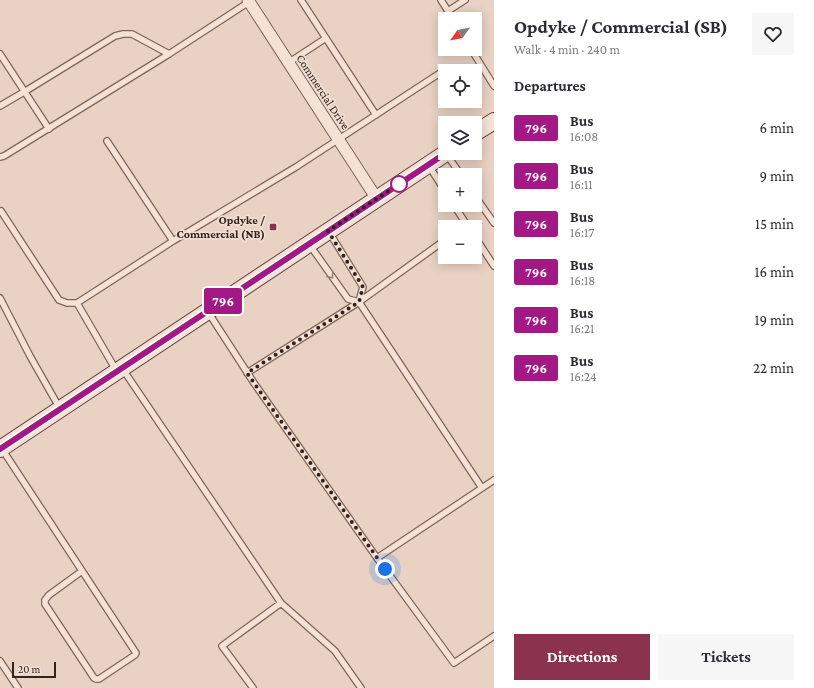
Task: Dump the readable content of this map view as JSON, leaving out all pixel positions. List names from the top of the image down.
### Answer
{
  "streets": {
    "street": ["Commercial Drive"]
  },
  "places": {
    "transit": ["Opdyke / Commercial (NB)"]
  },
  "lines": ["bus line 796"],
  "scale_bar": "20 m",
  "north": "bottom left",
  "page": {
    "on_map": "796",
    "heading": [
      ["Opdyke / Commercial (SB)", "Walk · 4 min · 240 m"],
      "Departures"
    ],
    "map_buttons": ["+", "−"],
    "list": [
      {
        "mark": "796",
        "name": "Bus",
        "note": "16:08",
        "value": "6 min"
      },
      {
        "mark": "796",
        "name": "Bus",
        "note": "16:11",
        "value": "9 min"
      },
      {
        "mark": "796",
        "name": "Bus",
        "note": "16:17",
        "value": "15 min"
      },
      {
        "mark": "796",
        "name": "Bus",
        "note": "16:18",
        "value": "16 min"
      },
      {
        "mark": "796",
        "name": "Bus",
        "note": "16:21",
        "value": "19 min"
      },
      {
        "mark": "796",
        "name": "Bus",
        "note": "16:24",
        "value": "22 min"
      }
    ],
    "buttons": ["Directions", "Tickets"],
    "scale": "20 m"
  }
}
